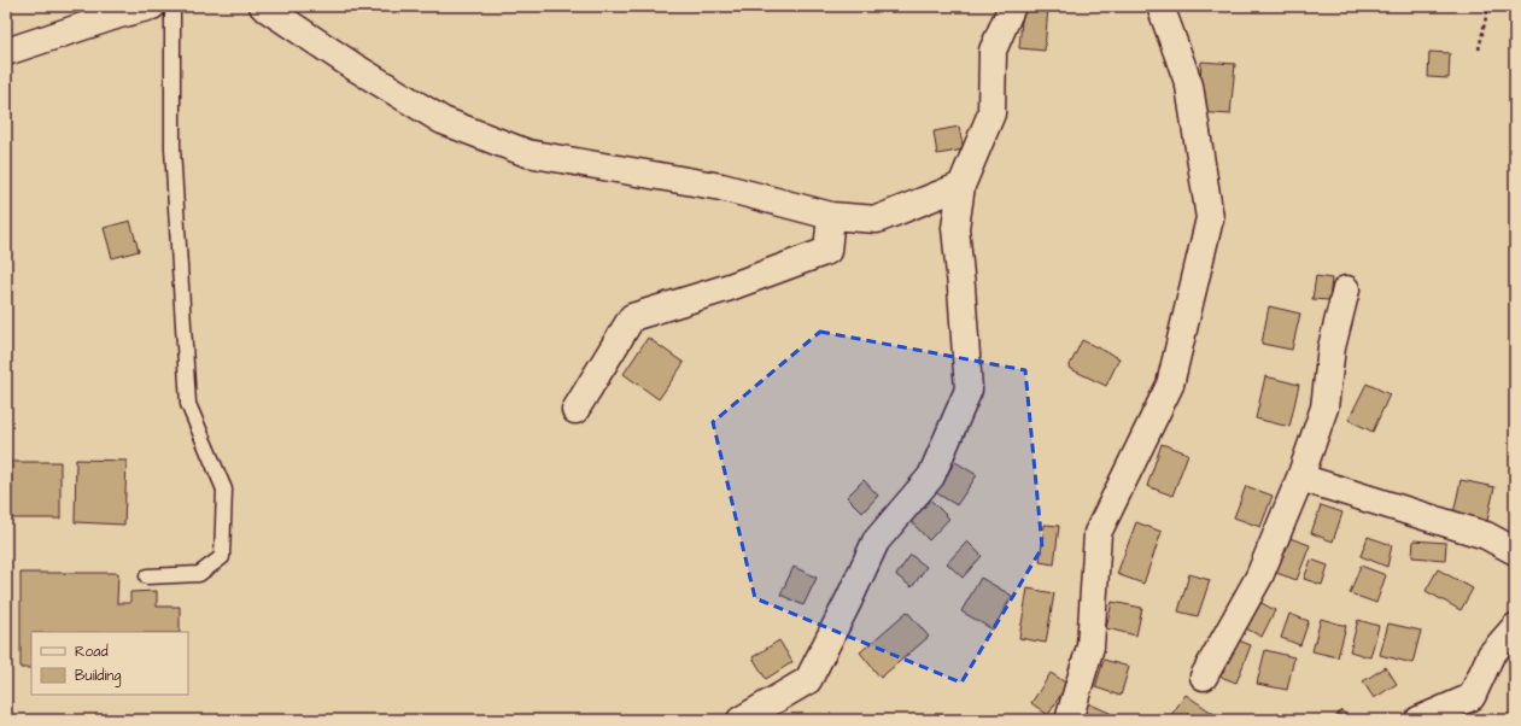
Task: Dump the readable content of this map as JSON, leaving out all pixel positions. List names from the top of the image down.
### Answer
{
  "legend": ["Road", "Building"]
}
